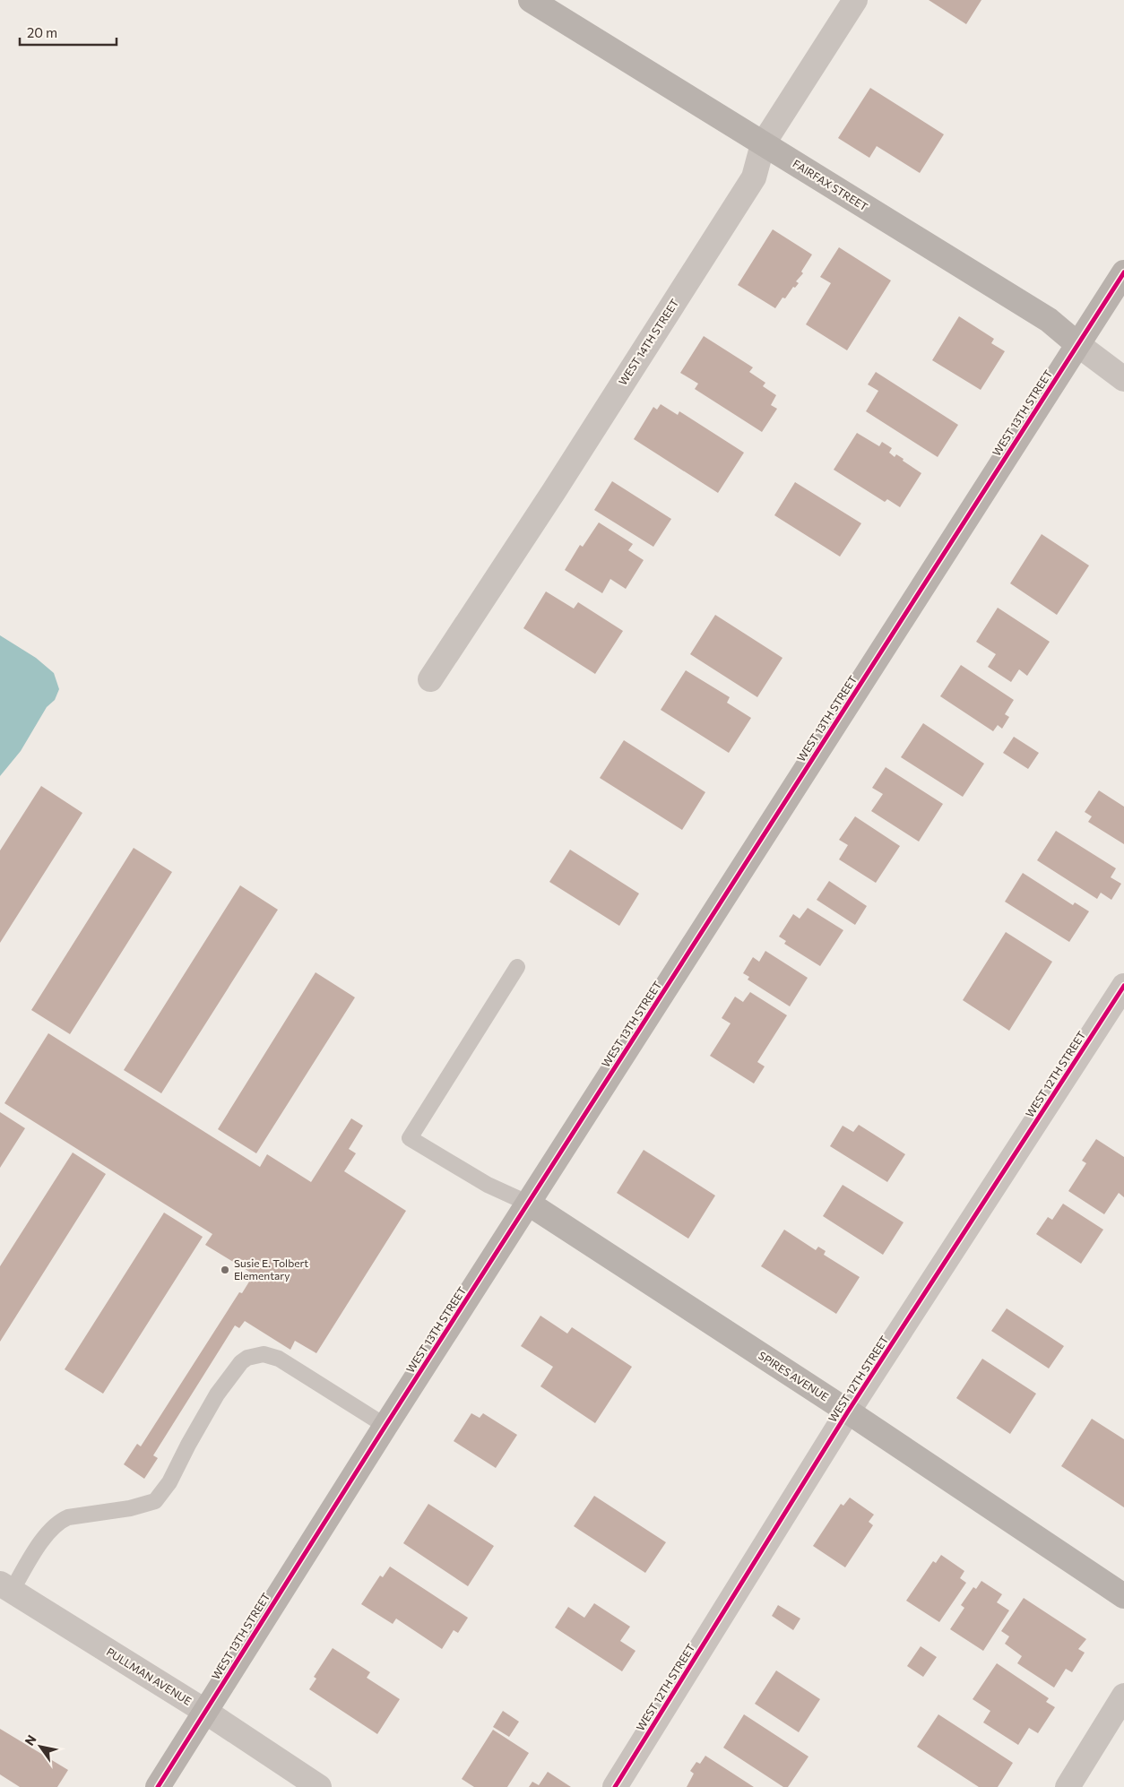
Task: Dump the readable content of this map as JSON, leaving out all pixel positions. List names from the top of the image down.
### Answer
{
  "streets": {
    "street": [
      "FAIRFAX STREET",
      "WEST 14TH STREET",
      "WEST 13TH STREET",
      "WEST 12TH STREET",
      "SPIRES AVENUE",
      "PULLMAN AVENUE"
    ]
  },
  "crossings": [
    ["FAIRFAX STREET", "WEST 14TH STREET"],
    ["FAIRFAX STREET", "WEST 13TH STREET"],
    ["WEST 13TH STREET", "SPIRES AVENUE"],
    ["WEST 13TH STREET", "PULLMAN AVENUE"],
    ["WEST 12TH STREET", "SPIRES AVENUE"]
  ],
  "places": ["Susie E. Tolbert Elementary"],
  "scale_bar": "20 m",
  "north": "top left"
}
